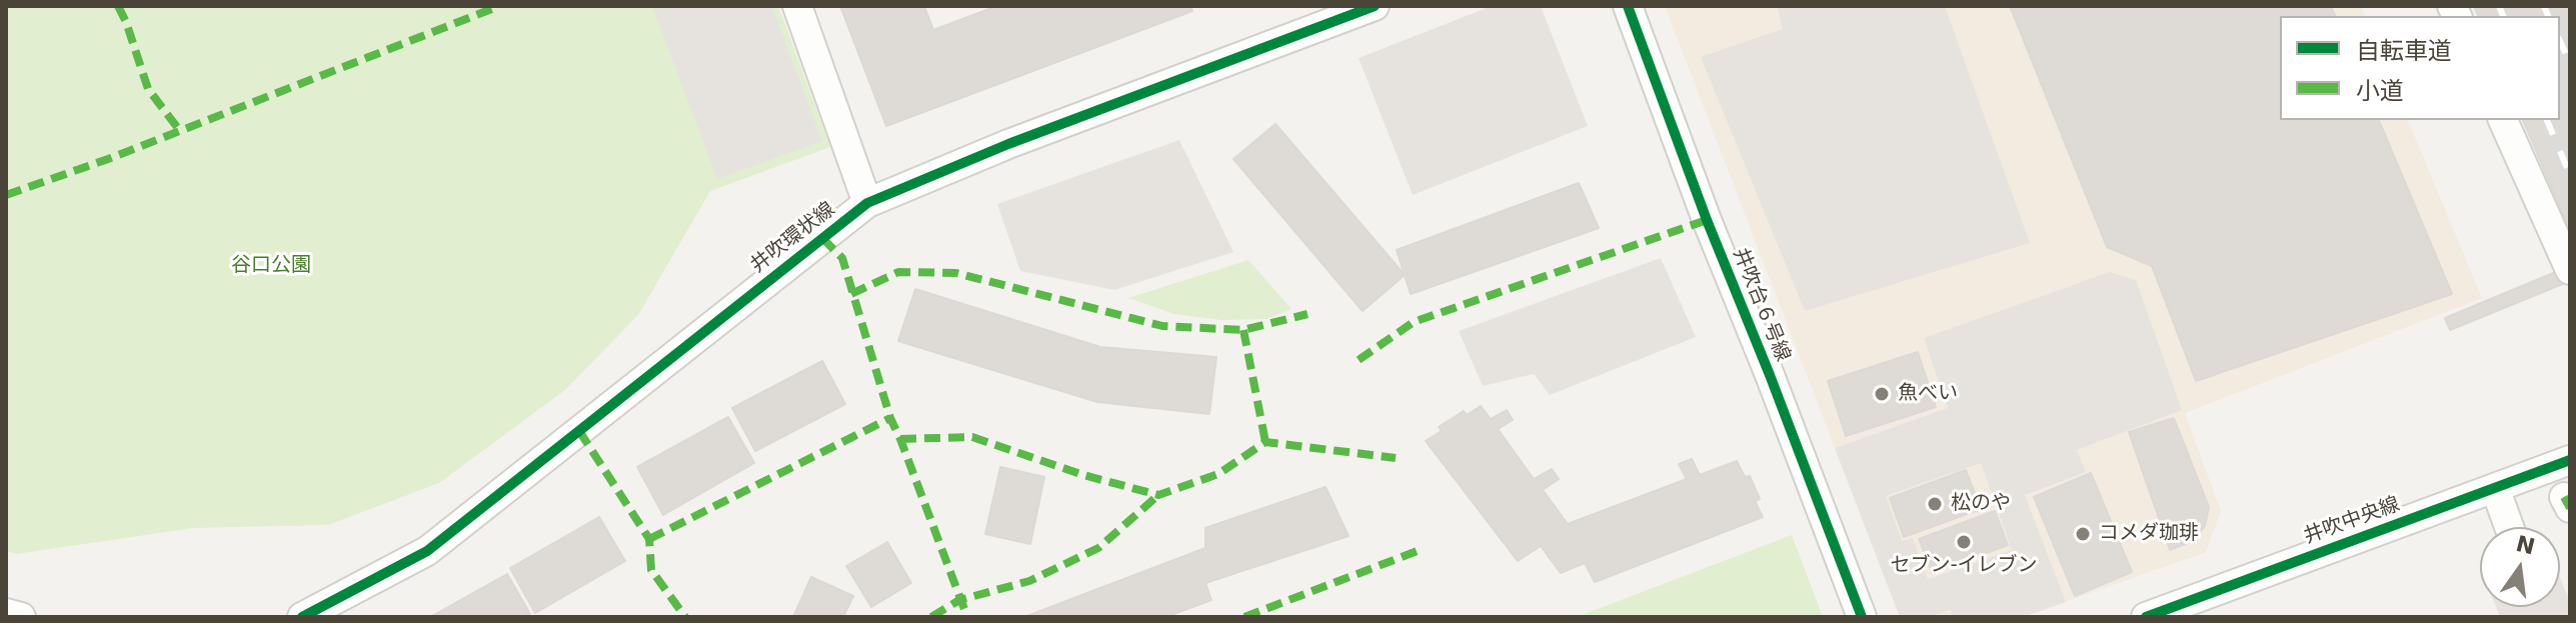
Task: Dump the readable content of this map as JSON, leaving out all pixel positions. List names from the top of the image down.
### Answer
{
  "streets": {
    "street": ["井吹環状線", "井吹台６号線", "井吹中央線"]
  },
  "parks": ["谷口公園"],
  "places": [
    "魚べい",
    "松のや",
    "コメダ珈琲",
    "セブン-イレブン"
  ],
  "legend": ["自転車道", "小道"],
  "north": "top"
}
